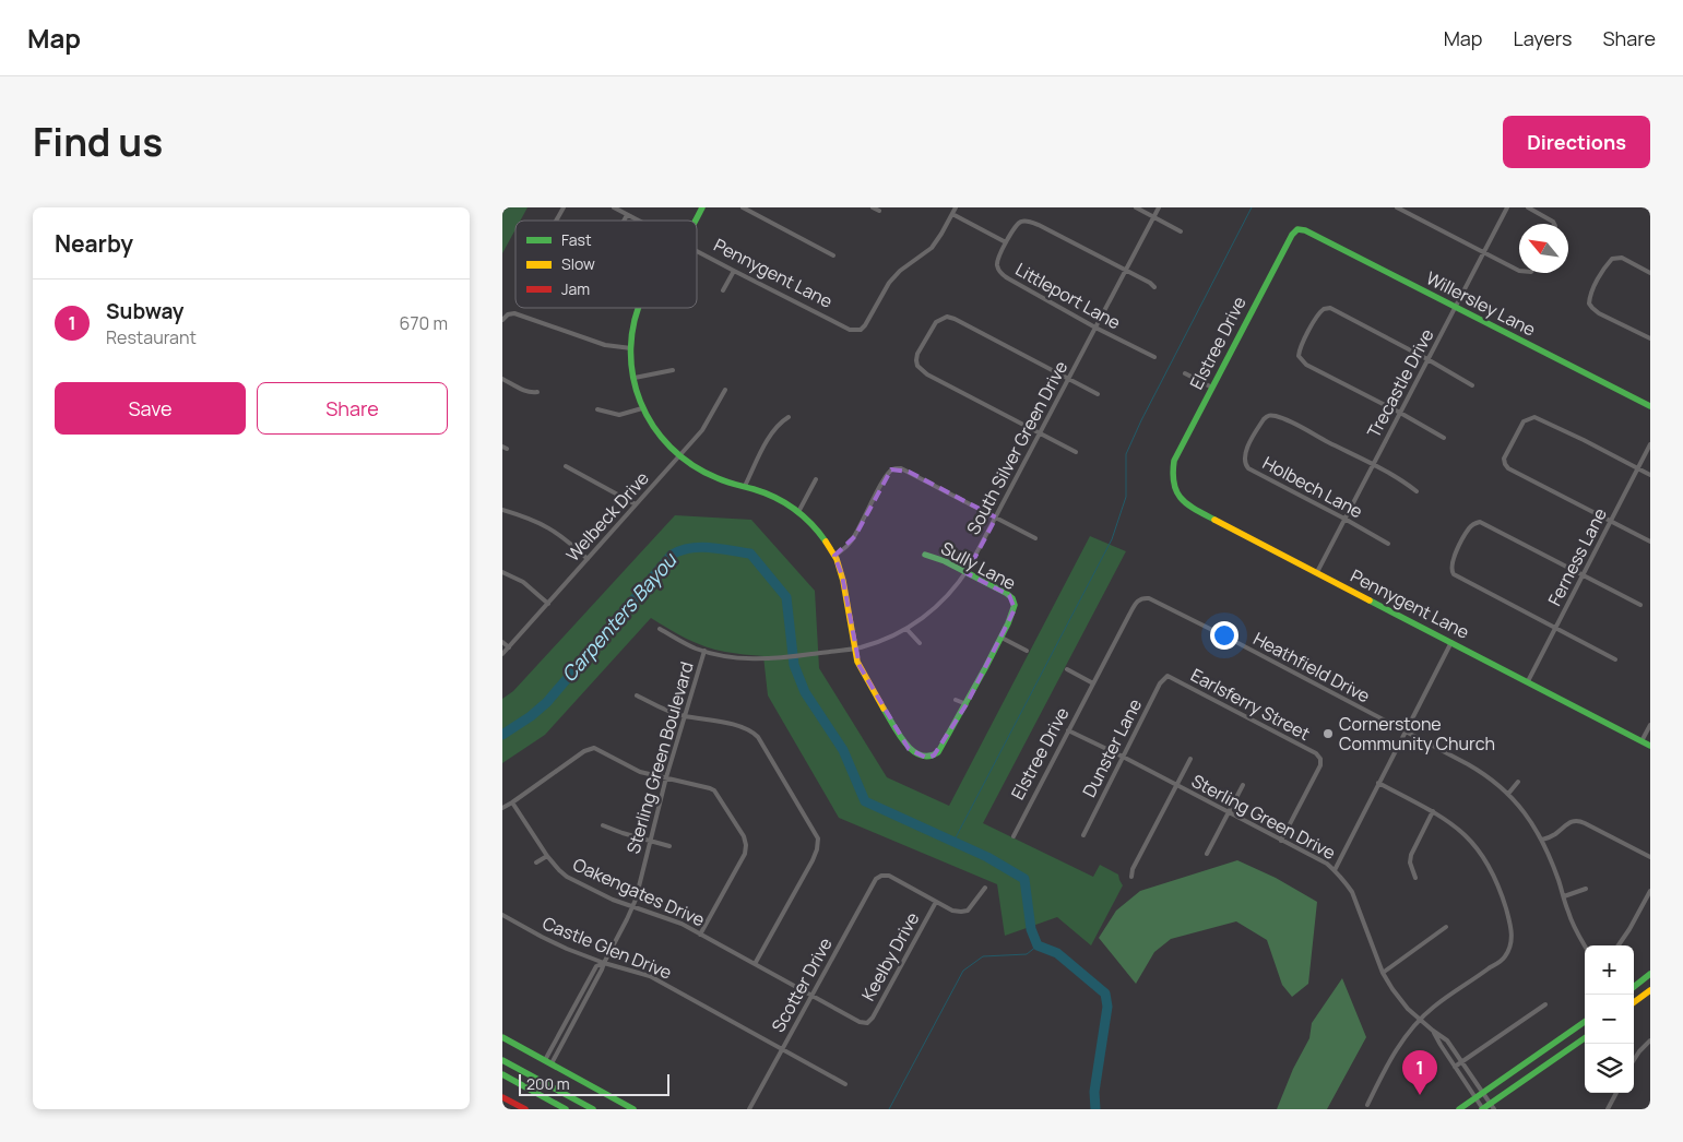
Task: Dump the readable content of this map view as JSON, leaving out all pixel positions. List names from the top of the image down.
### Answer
{
  "streets": {
    "main road": [
      "Pennygent Lane",
      "Willersley Lane",
      "Elstree Drive",
      "Sully Lane"
    ],
    "street": [
      "Littleport Lane",
      "Trecastle Drive",
      "South Silver Green Drive",
      "Holbech Lane",
      "Welbeck Drive",
      "Ferness Lane",
      "Heathfield Drive",
      "Earlsferry Street",
      "Dunster Lane",
      "Sterling Green Boulevard",
      "Sterling Green Drive",
      "Oakengates Drive",
      "Castle Glen Drive",
      "Keelby Drive",
      "Scotter Drive"
    ]
  },
  "crossings": [
    ["Pennygent Lane", "Elstree Drive"],
    ["Pennygent Lane", "Trecastle Drive"],
    ["Pennygent Lane", "Ferness Lane"],
    ["Littleport Lane", "South Silver Green Drive"],
    ["Willersley Lane", "Elstree Drive"],
    ["Willersley Lane", "Trecastle Drive"],
    ["Elstree Drive", "Heathfield Drive"],
    ["Elstree Drive", "Sterling Green Drive"],
    ["Trecastle Drive", "Holbech Lane"],
    ["South Silver Green Drive", "Sully Lane"],
    ["South Silver Green Drive", "Sterling Green Boulevard"],
    ["Earlsferry Street", "Dunster Lane"],
    ["Earlsferry Street", "Sterling Green Drive"],
    ["Dunster Lane", "Sterling Green Drive"],
    ["Sterling Green Boulevard", "Oakengates Drive"],
    ["Sterling Green Boulevard", "Castle Glen Drive"],
    ["Oakengates Drive", "Keelby Drive"],
    ["Oakengates Drive", "Scotter Drive"],
    ["Castle Glen Drive", "Scotter Drive"],
    ["Keelby Drive", "Scotter Drive"]
  ],
  "water": ["Carpenters Bayou"],
  "places": ["Cornerstone Community Church"],
  "legend": ["Fast", "Slow", "Jam"],
  "scale_bar": "200 m",
  "north": "top left",
  "page": {
    "header": "Map",
    "nav": ["Map", "Layers", "Share"],
    "title": "Find us",
    "buttons": [
      "Directions",
      ["Save", "Share"]
    ],
    "heading": "Nearby",
    "list": [
      {
        "mark": "1",
        "name": "Subway",
        "note": "Restaurant",
        "value": "670 m"
      }
    ],
    "map_buttons": ["+", "−"],
    "pins": "1",
    "scale": "200 m"
  }
}
